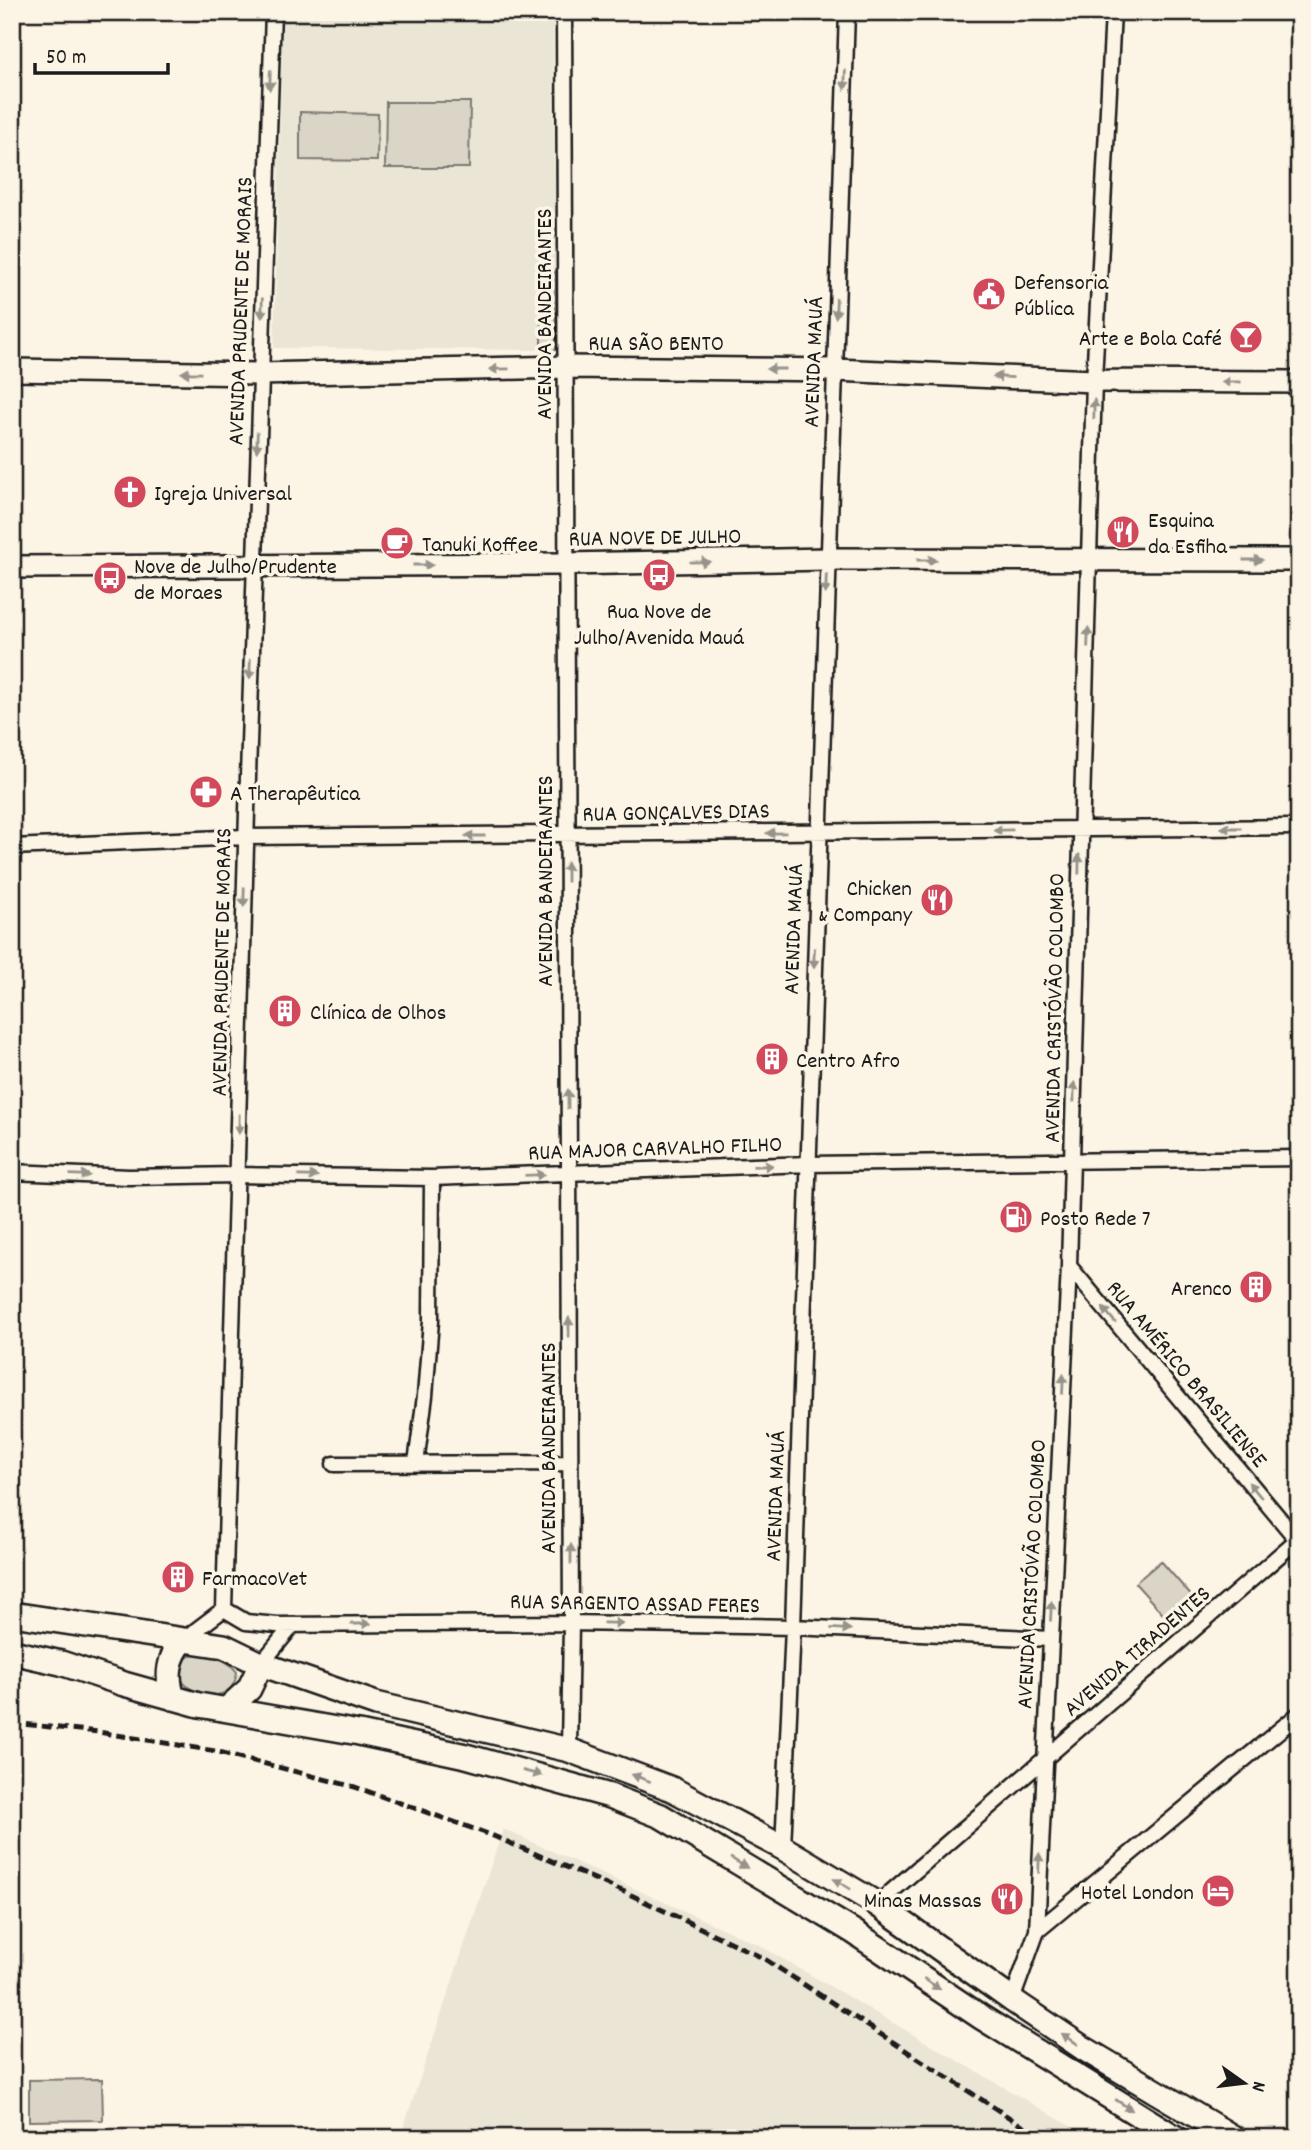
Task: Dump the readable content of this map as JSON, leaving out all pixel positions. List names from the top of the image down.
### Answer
{
  "streets": {
    "street": [
      "AVENIDA PRUDENTE DE MORAIS",
      "AVENIDA BANDEIRANTES",
      "RUA SÃO BENTO",
      "AVENIDA MAUÁ",
      "RUA NOVE DE JULHO",
      "RUA GONÇALVES DIAS",
      "AVENIDA CRISTÓVÃO COLOMBO",
      "RUA MAJOR CARVALHO FILHO",
      "RUA AMÉRICO BRASILIENSE",
      "RUA SARGENTO ASSAD FERES",
      "AVENIDA TIRADENTES"
    ]
  },
  "crossings": [
    ["AVENIDA PRUDENTE DE MORAIS", "RUA SÃO BENTO"],
    ["AVENIDA PRUDENTE DE MORAIS", "RUA NOVE DE JULHO"],
    ["AVENIDA PRUDENTE DE MORAIS", "RUA GONÇALVES DIAS"],
    ["AVENIDA PRUDENTE DE MORAIS", "RUA MAJOR CARVALHO FILHO"],
    ["AVENIDA PRUDENTE DE MORAIS", "RUA SARGENTO ASSAD FERES"],
    ["AVENIDA BANDEIRANTES", "RUA SÃO BENTO"],
    ["AVENIDA BANDEIRANTES", "RUA NOVE DE JULHO"],
    ["AVENIDA BANDEIRANTES", "RUA GONÇALVES DIAS"],
    ["AVENIDA BANDEIRANTES", "RUA MAJOR CARVALHO FILHO"],
    ["AVENIDA BANDEIRANTES", "RUA SARGENTO ASSAD FERES"],
    ["RUA SÃO BENTO", "AVENIDA MAUÁ"],
    ["RUA SÃO BENTO", "AVENIDA CRISTÓVÃO COLOMBO"],
    ["AVENIDA MAUÁ", "RUA NOVE DE JULHO"],
    ["AVENIDA MAUÁ", "RUA GONÇALVES DIAS"],
    ["AVENIDA MAUÁ", "RUA MAJOR CARVALHO FILHO"],
    ["AVENIDA MAUÁ", "RUA SARGENTO ASSAD FERES"],
    ["RUA NOVE DE JULHO", "AVENIDA CRISTÓVÃO COLOMBO"],
    ["RUA GONÇALVES DIAS", "AVENIDA CRISTÓVÃO COLOMBO"],
    ["AVENIDA CRISTÓVÃO COLOMBO", "RUA MAJOR CARVALHO FILHO"],
    ["AVENIDA CRISTÓVÃO COLOMBO", "RUA AMÉRICO BRASILIENSE"],
    ["AVENIDA CRISTÓVÃO COLOMBO", "RUA SARGENTO ASSAD FERES"],
    ["AVENIDA CRISTÓVÃO COLOMBO", "AVENIDA TIRADENTES"],
    ["RUA AMÉRICO BRASILIENSE", "AVENIDA TIRADENTES"]
  ],
  "one_way": [
    "AVENIDA PRUDENTE DE MORAIS",
    "AVENIDA BANDEIRANTES",
    "RUA SÃO BENTO",
    "AVENIDA MAUÁ",
    "RUA NOVE DE JULHO",
    "RUA GONÇALVES DIAS",
    "AVENIDA CRISTÓVÃO COLOMBO",
    "RUA MAJOR CARVALHO FILHO",
    "RUA AMÉRICO BRASILIENSE",
    "RUA SARGENTO ASSAD FERES"
  ],
  "places": {
    "public building": ["Defensoria Pública"],
    "bar": ["Arte e Bola Café"],
    "church": ["Igreja Universal"],
    "restaurant": ["Esquina da Esfiha", "Chicken & Company", "Minas Massas"],
    "cafe": ["Tanuki Koffee"],
    "bus stop": ["Rua Nove de Julho/Avenida Mauá", "Nove de Julho/Prudente de Moraes"],
    "pharmacy": ["A Therapêutica"],
    "building": [
      "Clínica de Olhos",
      "Centro Afro",
      "Arenco",
      "FarmacoVet"
    ],
    "fuel station": ["Posto Rede 7"],
    "hotel": ["Hotel London"]
  },
  "scale_bar": "50 m",
  "north": "right"
}
